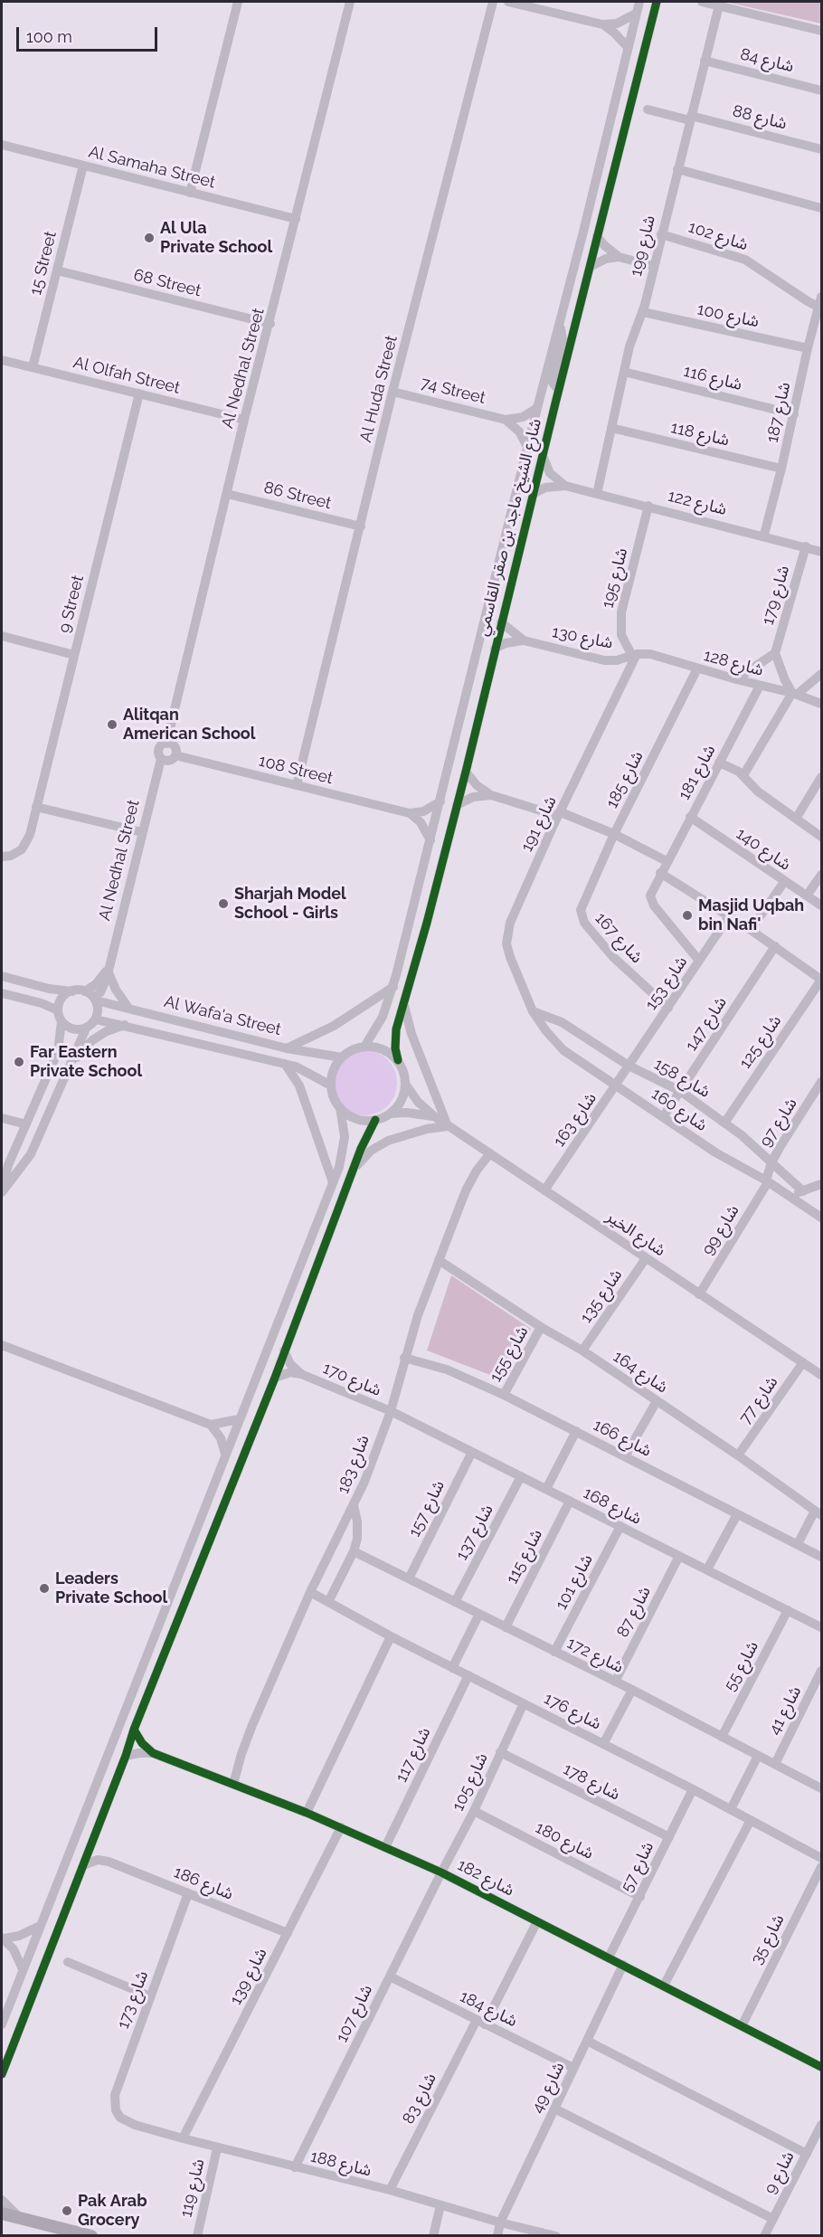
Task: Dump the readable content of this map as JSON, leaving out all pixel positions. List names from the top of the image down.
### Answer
{
  "streets": {
    "street": [
      "شارع 84",
      "شارع 88",
      "Al Samaha Street",
      "شارع 102",
      "شارع 199",
      "15 Street",
      "68 Street",
      "شارع 100",
      "Al Nedhal Street",
      "Al Olfah Street",
      "شارع 116",
      "Al Huda Street",
      "74 Street",
      "شارع 187",
      "شارع 118",
      "86 Street",
      "شارع 122",
      "شارع الشيخ ماجد بن صقر القاسمي",
      "شارع 195",
      "شارع 179",
      "9 Street",
      "شارع 130",
      "شارع 128",
      "108 Street",
      "شارع 181",
      "شارع 185",
      "شارع 191",
      "شارع 140",
      "شارع 167",
      "شارع 153",
      "Al Wafa'a Street",
      "شارع 147",
      "شارع 125",
      "شارع 158",
      "شارع 160",
      "شارع 163",
      "شارع 97",
      "شارع 99",
      "شارع الخير",
      "شارع 135",
      "شارع 155",
      "شارع 164",
      "شارع 170",
      "شارع 77",
      "شارع 166",
      "شارع 183",
      "شارع 168",
      "شارع 157",
      "شارع 137",
      "شارع 115",
      "شارع 101",
      "شارع 87",
      "شارع 172",
      "شارع 55",
      "شارع 41",
      "شارع 176",
      "شارع 117",
      "شارع 105",
      "شارع 178",
      "شارع 180",
      "شارع 57",
      "شارع 182",
      "شارع 186",
      "شارع 35",
      "شارع 139",
      "شارع 173",
      "شارع 184",
      "شارع 107",
      "شارع 49",
      "شارع 83",
      "شارع 188",
      "شارع 9",
      "شارع 119"
    ]
  },
  "crossings": [
    ["شارع 84", "شارع 199"],
    ["شارع 88", "شارع 199"],
    ["Al Samaha Street", "15 Street"],
    ["Al Samaha Street", "Al Nedhal Street"],
    ["شارع 102", "شارع 199"],
    ["شارع 102", "شارع 187"],
    ["شارع 199", "شارع 100"],
    ["شارع 199", "شارع 116"],
    ["شارع 199", "شارع 118"],
    ["شارع 199", "شارع 122"],
    ["15 Street", "68 Street"],
    ["15 Street", "Al Olfah Street"],
    ["68 Street", "Al Nedhal Street"],
    ["شارع 100", "شارع 187"],
    ["Al Nedhal Street", "Al Olfah Street"],
    ["Al Nedhal Street", "86 Street"],
    ["Al Nedhal Street", "108 Street"],
    ["Al Nedhal Street", "Al Wafa'a Street"],
    ["Al Olfah Street", "9 Street"],
    ["شارع 116", "شارع 187"],
    ["Al Huda Street", "74 Street"],
    ["Al Huda Street", "86 Street"],
    ["Al Huda Street", "108 Street"],
    ["شارع 187", "شارع 118"],
    ["شارع 187", "شارع 122"],
    ["شارع 122", "شارع الشيخ ماجد بن صقر القاسمي"],
    ["شارع 122", "شارع 195"],
    ["شارع 122", "شارع 179"],
    ["شارع الشيخ ماجد بن صقر القاسمي", "شارع 130"],
    ["شارع الشيخ ماجد بن صقر القاسمي", "Al Wafa'a Street"],
    ["شارع الشيخ ماجد بن صقر القاسمي", "شارع الخير"],
    ["شارع 195", "شارع 130"],
    ["شارع 195", "شارع 128"],
    ["شارع 195", "شارع 191"],
    ["شارع 130", "شارع 128"],
    ["شارع 130", "شارع 191"],
    ["شارع 128", "شارع 181"],
    ["شارع 128", "شارع 185"],
    ["شارع 128", "شارع 191"],
    ["شارع 181", "شارع 140"],
    ["شارع 181", "شارع 153"],
    ["شارع 185", "شارع 167"],
    ["شارع 191", "شارع 158"],
    ["شارع 191", "شارع 160"],
    ["شارع 167", "شارع 153"],
    ["شارع 153", "شارع 158"],
    ["شارع 153", "شارع 163"],
    ["Al Wafa'a Street", "شارع الخير"],
    ["شارع 147", "شارع 158"],
    ["شارع 147", "شارع 160"],
    ["شارع 125", "شارع 158"],
    ["شارع 158", "شارع 160"],
    ["شارع 158", "شارع 163"],
    ["شارع 158", "شارع 97"],
    ["شارع 160", "شارع 163"],
    ["شارع 160", "شارع 97"],
    ["شارع 160", "شارع 99"],
    ["شارع 163", "شارع الخير"],
    ["شارع 97", "شارع 99"],
    ["شارع 99", "شارع الخير"],
    ["شارع الخير", "شارع 135"],
    ["شارع الخير", "شارع 77"],
    ["شارع الخير", "شارع 183"],
    ["شارع 135", "شارع 164"],
    ["شارع 155", "شارع 164"],
    ["شارع 155", "شارع 166"],
    ["شارع 164", "شارع 77"],
    ["شارع 164", "شارع 183"],
    ["شارع 170", "شارع 183"],
    ["شارع 170", "شارع 168"],
    ["شارع 166", "شارع 183"],
    ["شارع 183", "شارع 168"],
    ["شارع 183", "شارع 176"],
    ["شارع 183", "شارع 182"],
    ["شارع 168", "شارع 157"],
    ["شارع 168", "شارع 137"],
    ["شارع 168", "شارع 115"],
    ["شارع 168", "شارع 101"],
    ["شارع 168", "شارع 87"],
    ["شارع 168", "شارع 55"],
    ["شارع 157", "شارع 172"],
    ["شارع 137", "شارع 172"],
    ["شارع 115", "شارع 172"],
    ["شارع 101", "شارع 172"],
    ["شارع 87", "شارع 172"],
    ["شارع 172", "شارع 55"],
    ["شارع 172", "شارع 41"],
    ["شارع 176", "شارع 117"],
    ["شارع 176", "شارع 105"],
    ["شارع 176", "شارع 57"],
    ["شارع 117", "شارع 182"],
    ["شارع 105", "شارع 178"],
    ["شارع 105", "شارع 180"],
    ["شارع 105", "شارع 182"],
    ["شارع 105", "شارع 107"],
    ["شارع 178", "شارع 57"],
    ["شارع 180", "شارع 57"],
    ["شارع 57", "شارع 182"],
    ["شارع 182", "شارع 35"],
    ["شارع 182", "شارع 139"],
    ["شارع 182", "شارع 107"],
    ["شارع 182", "شارع 49"],
    ["شارع 182", "شارع 83"],
    ["شارع 186", "شارع 139"],
    ["شارع 186", "شارع 173"],
    ["شارع 139", "شارع 188"],
    ["شارع 173", "شارع 188"],
    ["شارع 184", "شارع 107"],
    ["شارع 184", "شارع 49"],
    ["شارع 184", "شارع 83"],
    ["شارع 107", "شارع 188"],
    ["شارع 49", "شارع 188"],
    ["شارع 83", "شارع 188"],
    ["شارع 188", "شارع 119"]
  ],
  "places": [
    "Al Ula Private School",
    "Alitqan American School",
    "Sharjah Model School - Girls",
    "Masjid Uqbah bin Nafi'",
    "Far Eastern Private School",
    "Leaders Private School",
    "Pak Arab Grocery"
  ],
  "scale_bar": "100 m"
}
